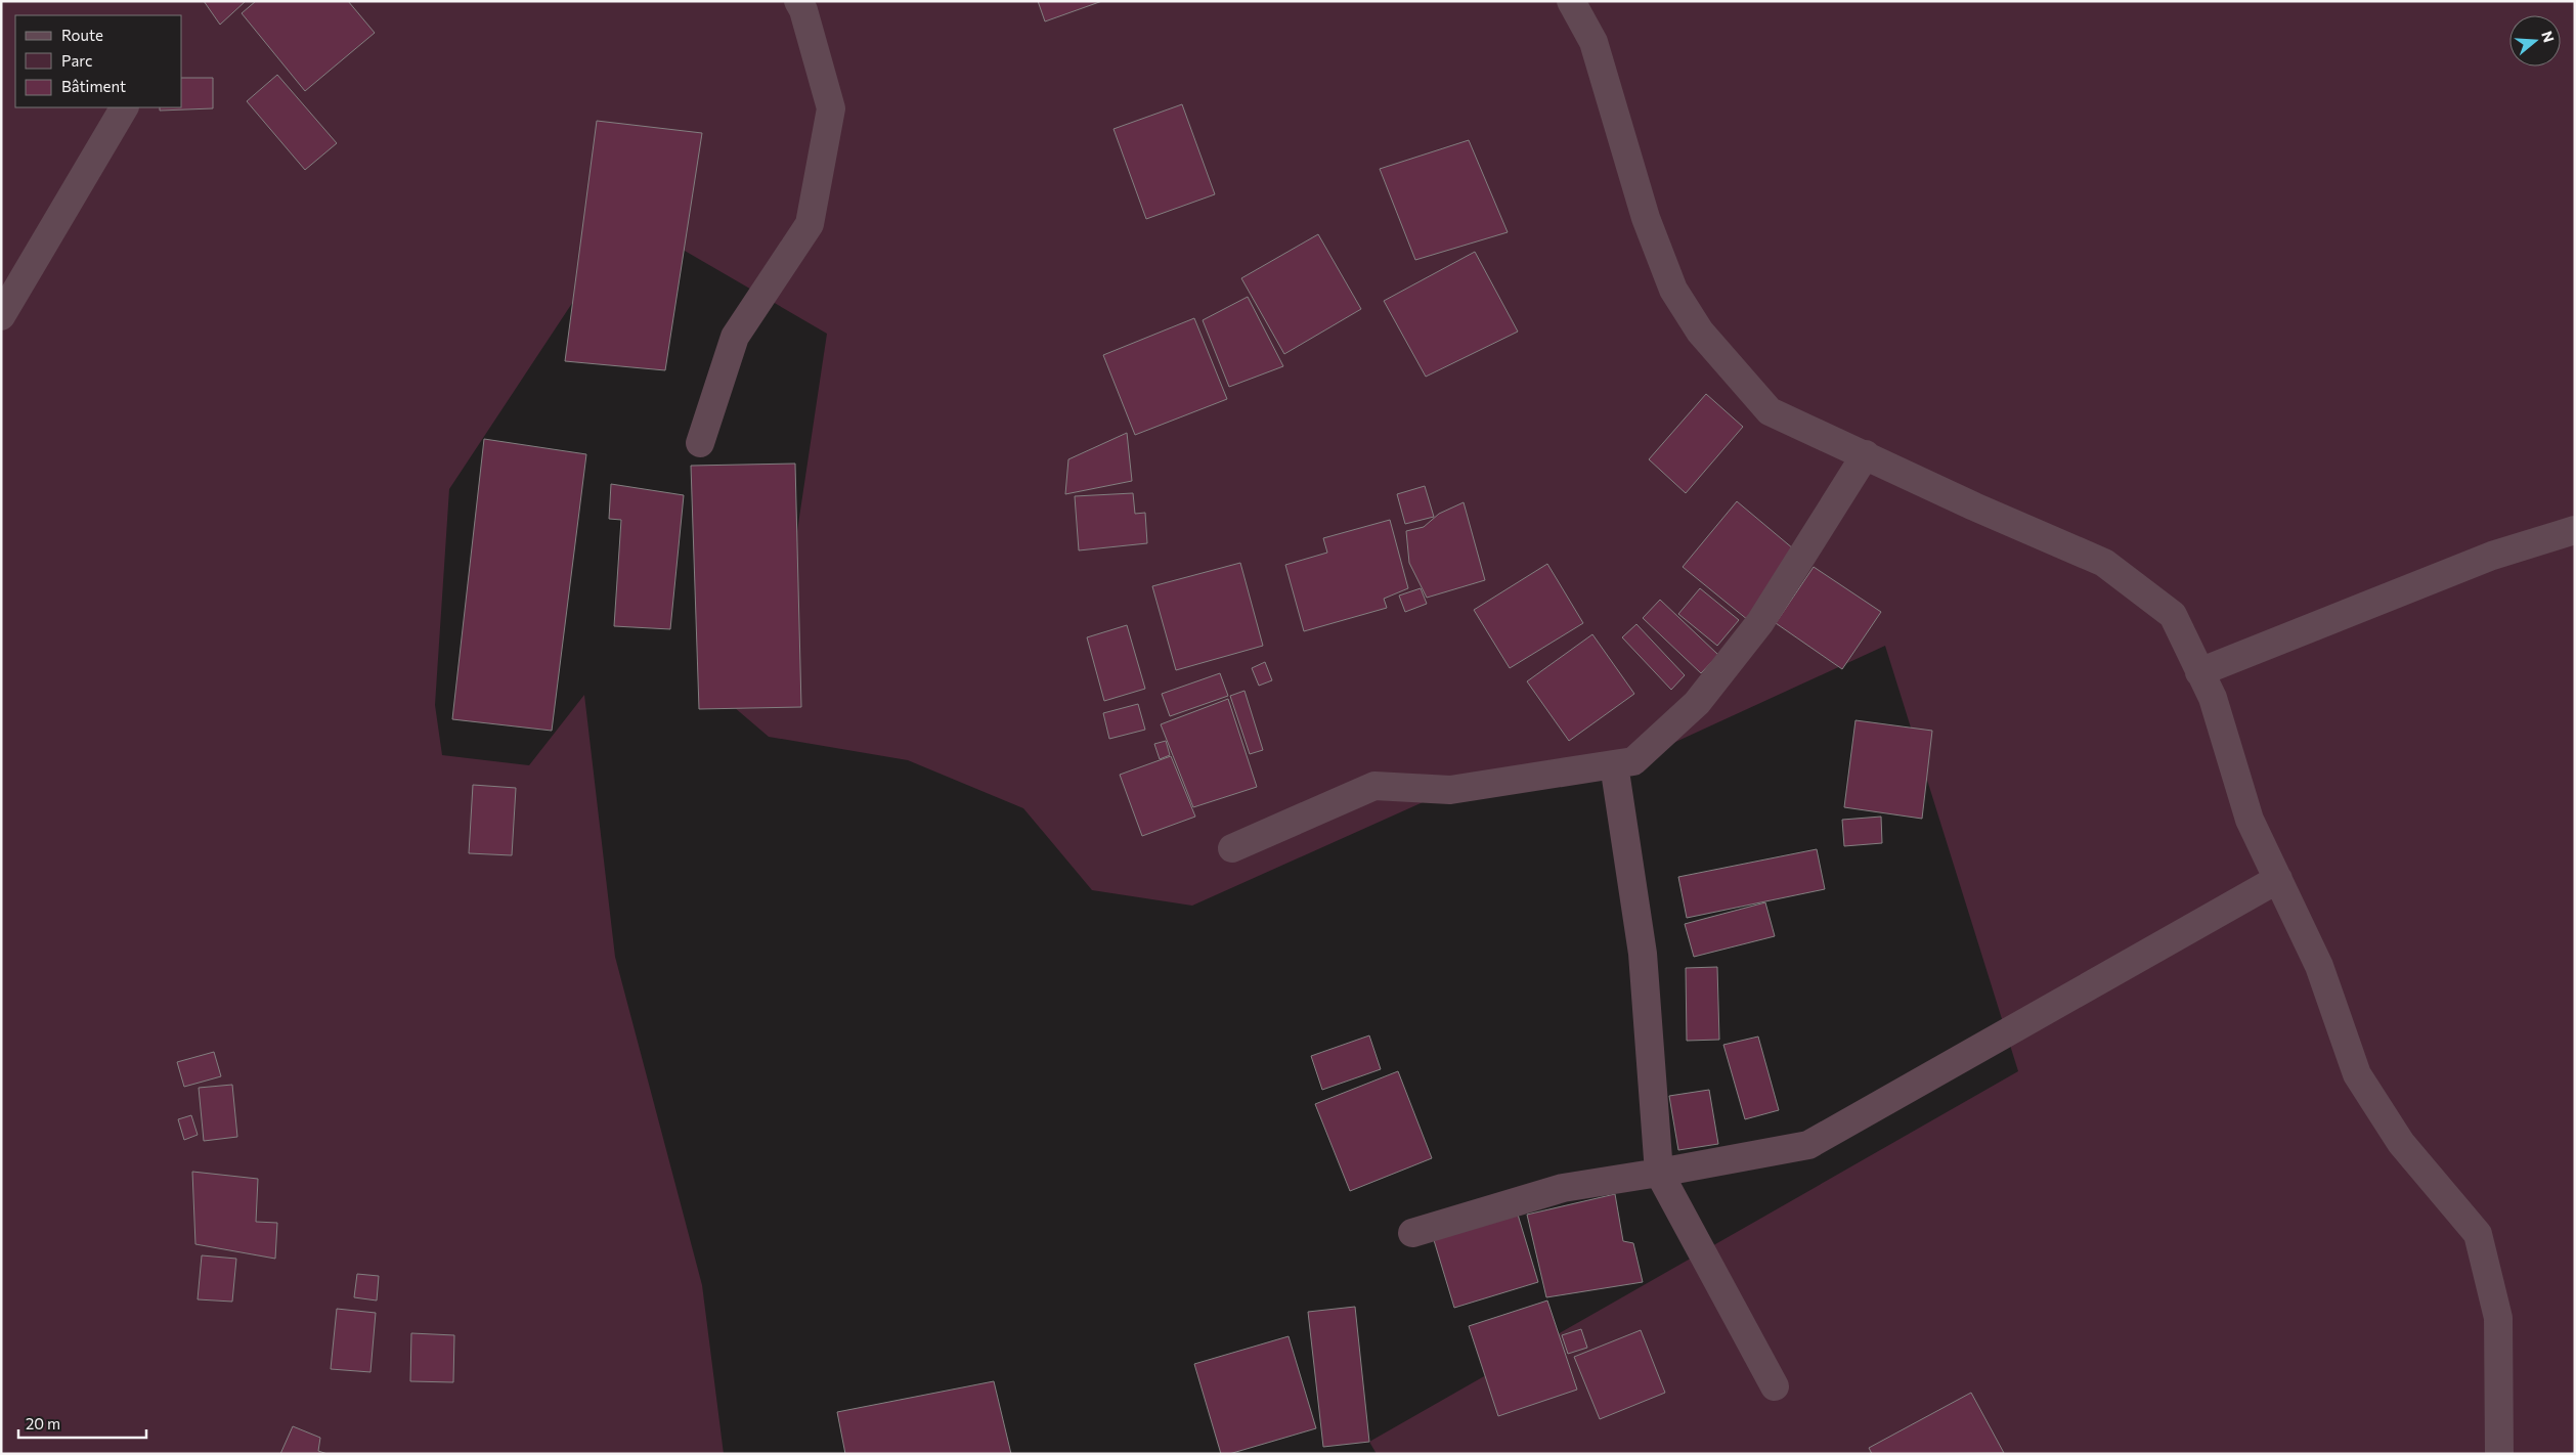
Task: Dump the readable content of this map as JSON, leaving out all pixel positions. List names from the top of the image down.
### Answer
{
  "legend": ["Route", "Parc", "Bâtiment"],
  "scale_bar": "20 m",
  "north": "right"
}
